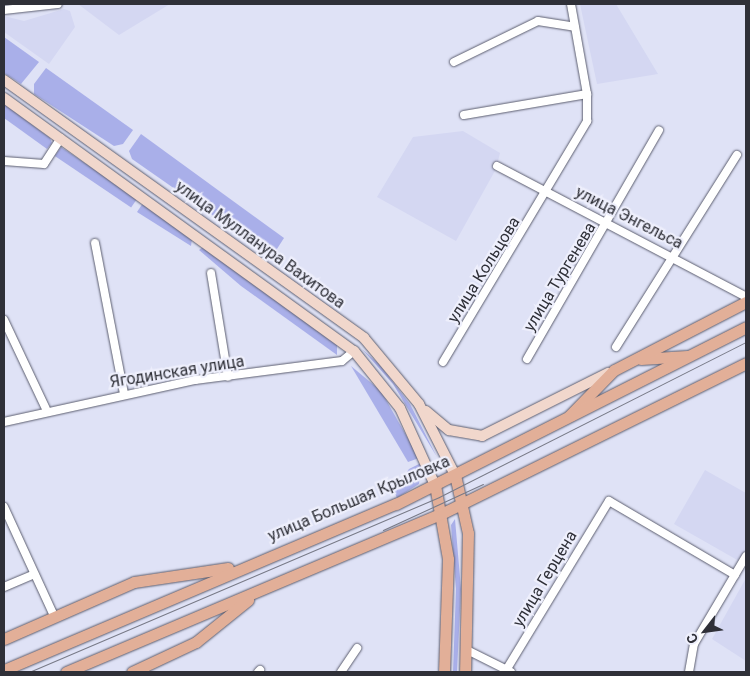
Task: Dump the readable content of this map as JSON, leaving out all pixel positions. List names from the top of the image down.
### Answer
{
  "streets": {
    "main road": ["улица Мулланура Вахитова", "улица Большая Крыловка"],
    "street": [
      "улица Энгельса",
      "улица Кольцова",
      "улица Тургенева",
      "Ягодинская улица",
      "улица Герцена"
    ]
  },
  "crossings": [
    ["улица Энгельса", "улица Кольцова"],
    ["улица Энгельса", "улица Тургенева"],
    ["улица Мулланура Вахитова", "Ягодинская улица"],
    ["улица Мулланура Вахитова", "улица Большая Крыловка"]
  ],
  "north": "bottom left"
}
